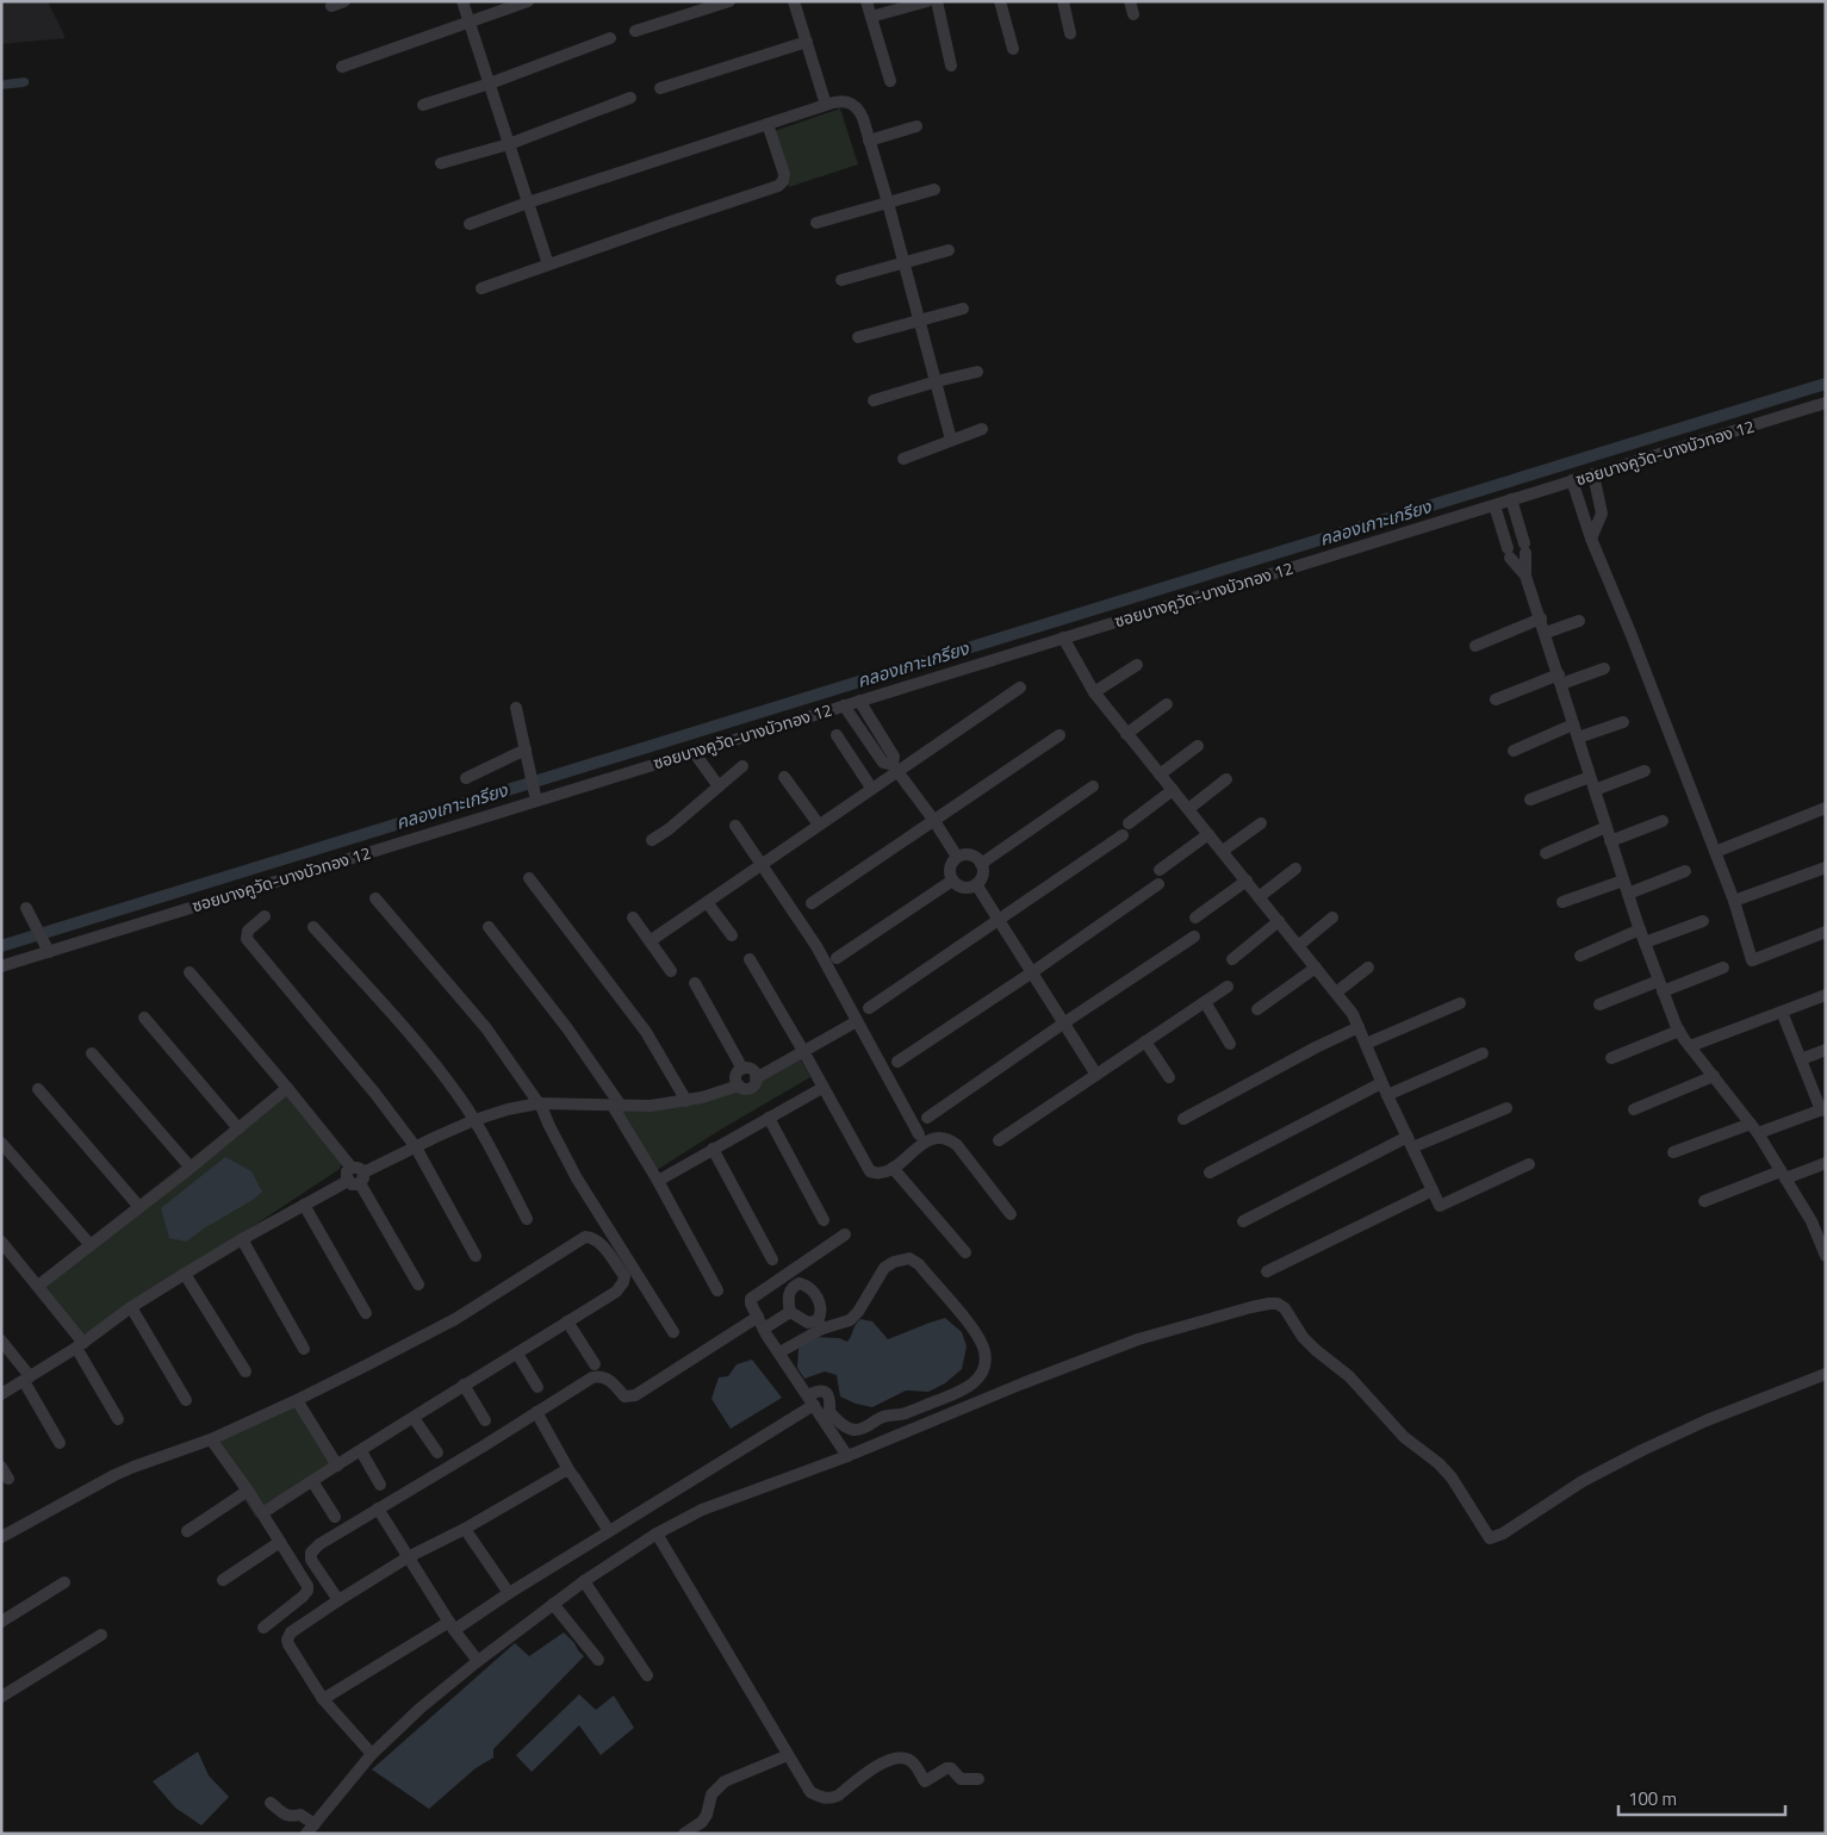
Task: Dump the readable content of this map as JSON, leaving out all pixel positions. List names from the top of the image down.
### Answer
{
  "streets": {
    "street": ["ซอยบางคูวัด-บางบัวทอง 12"]
  },
  "water": ["คลองเกาะเกรียง"],
  "scale_bar": "100 m"
}
